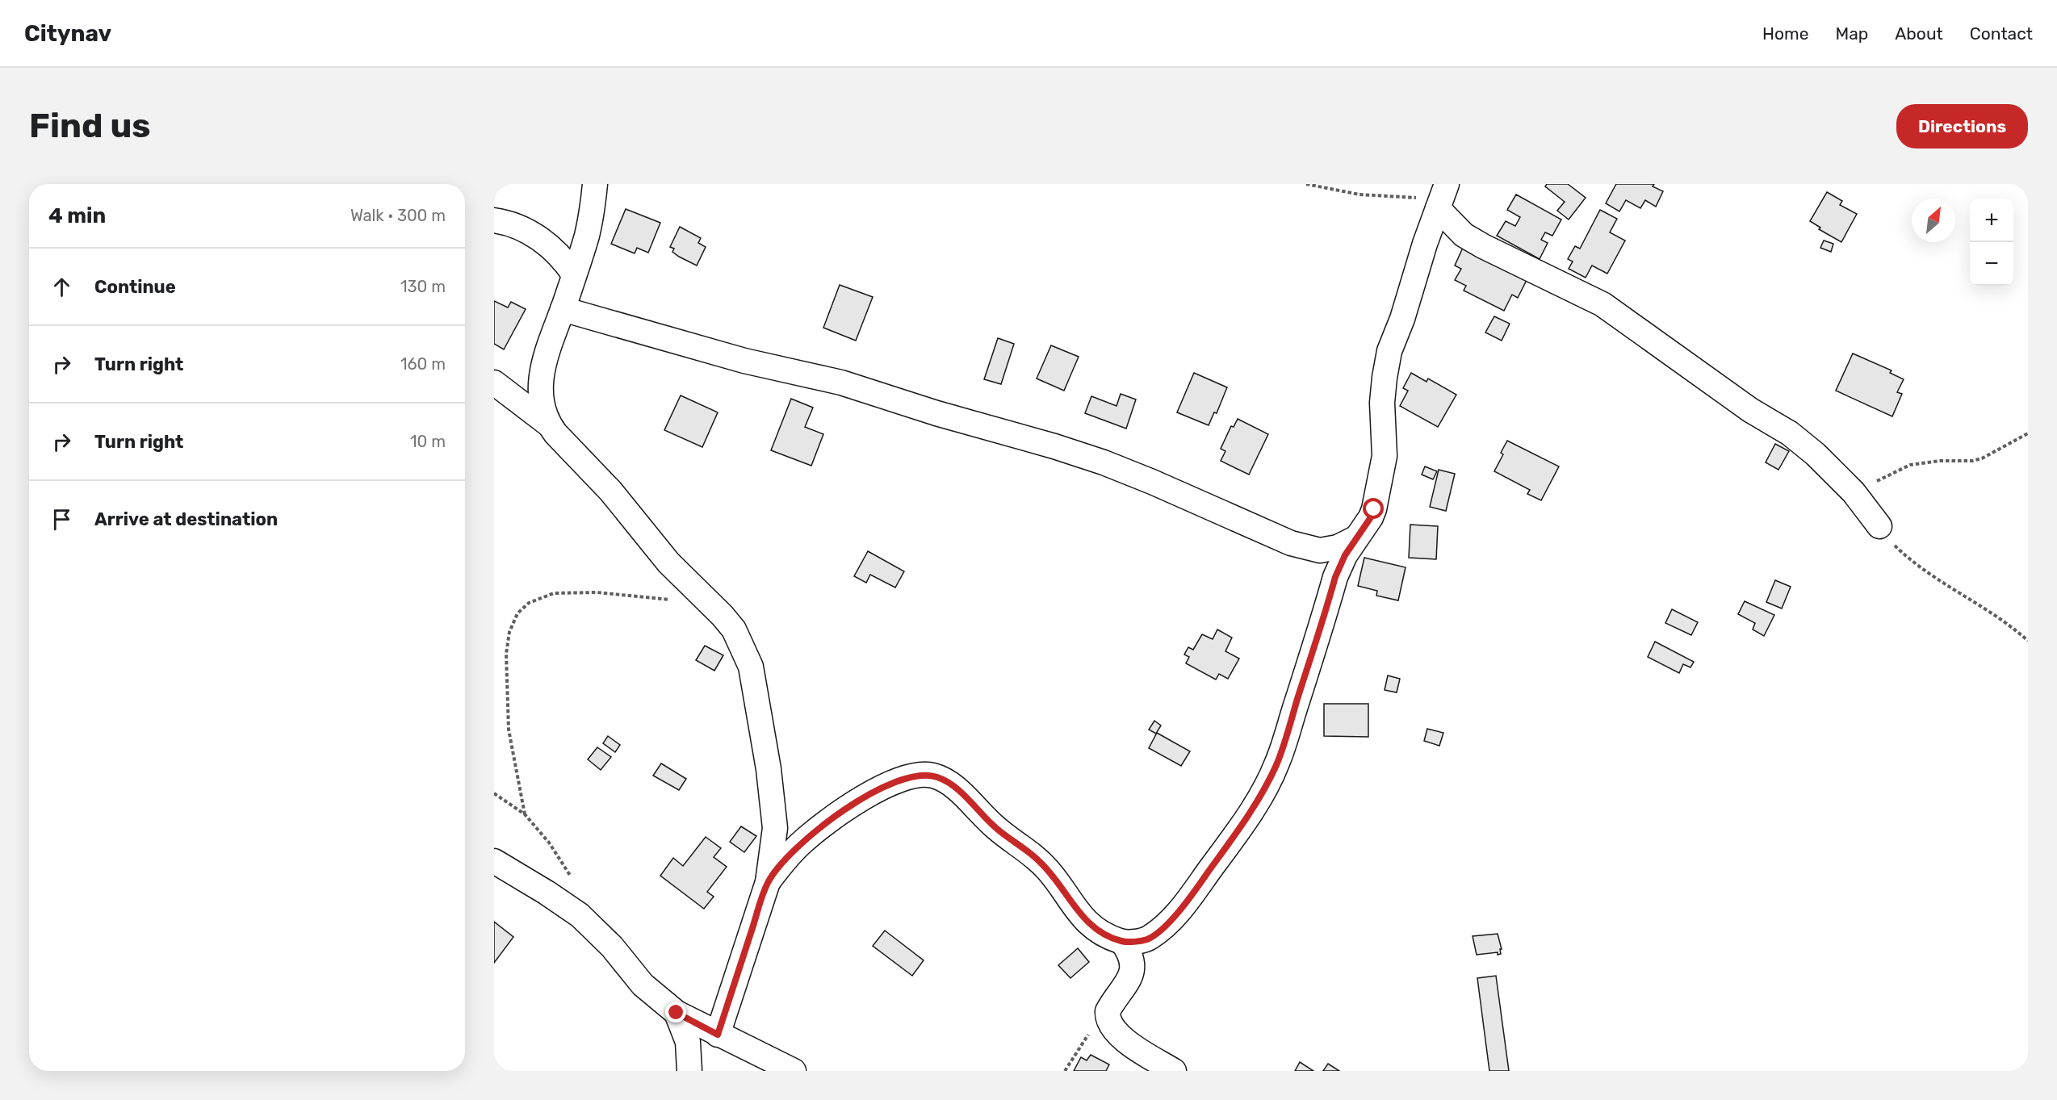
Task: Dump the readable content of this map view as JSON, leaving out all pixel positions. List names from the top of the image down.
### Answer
{
  "north": "top right",
  "page": {
    "header": "Citynav",
    "nav": [
      "Home",
      "Map",
      "About",
      "Contact"
    ],
    "buttons": "Directions",
    "title": "Find us",
    "heading": ["4 min", "Walk · 300 m"],
    "map_buttons": ["+", "−"],
    "list": [
      ["Continue", "130 m"],
      ["Turn right", "160 m"],
      ["Turn right", "10 m"],
      "Arrive at destination"
    ]
  }
}
